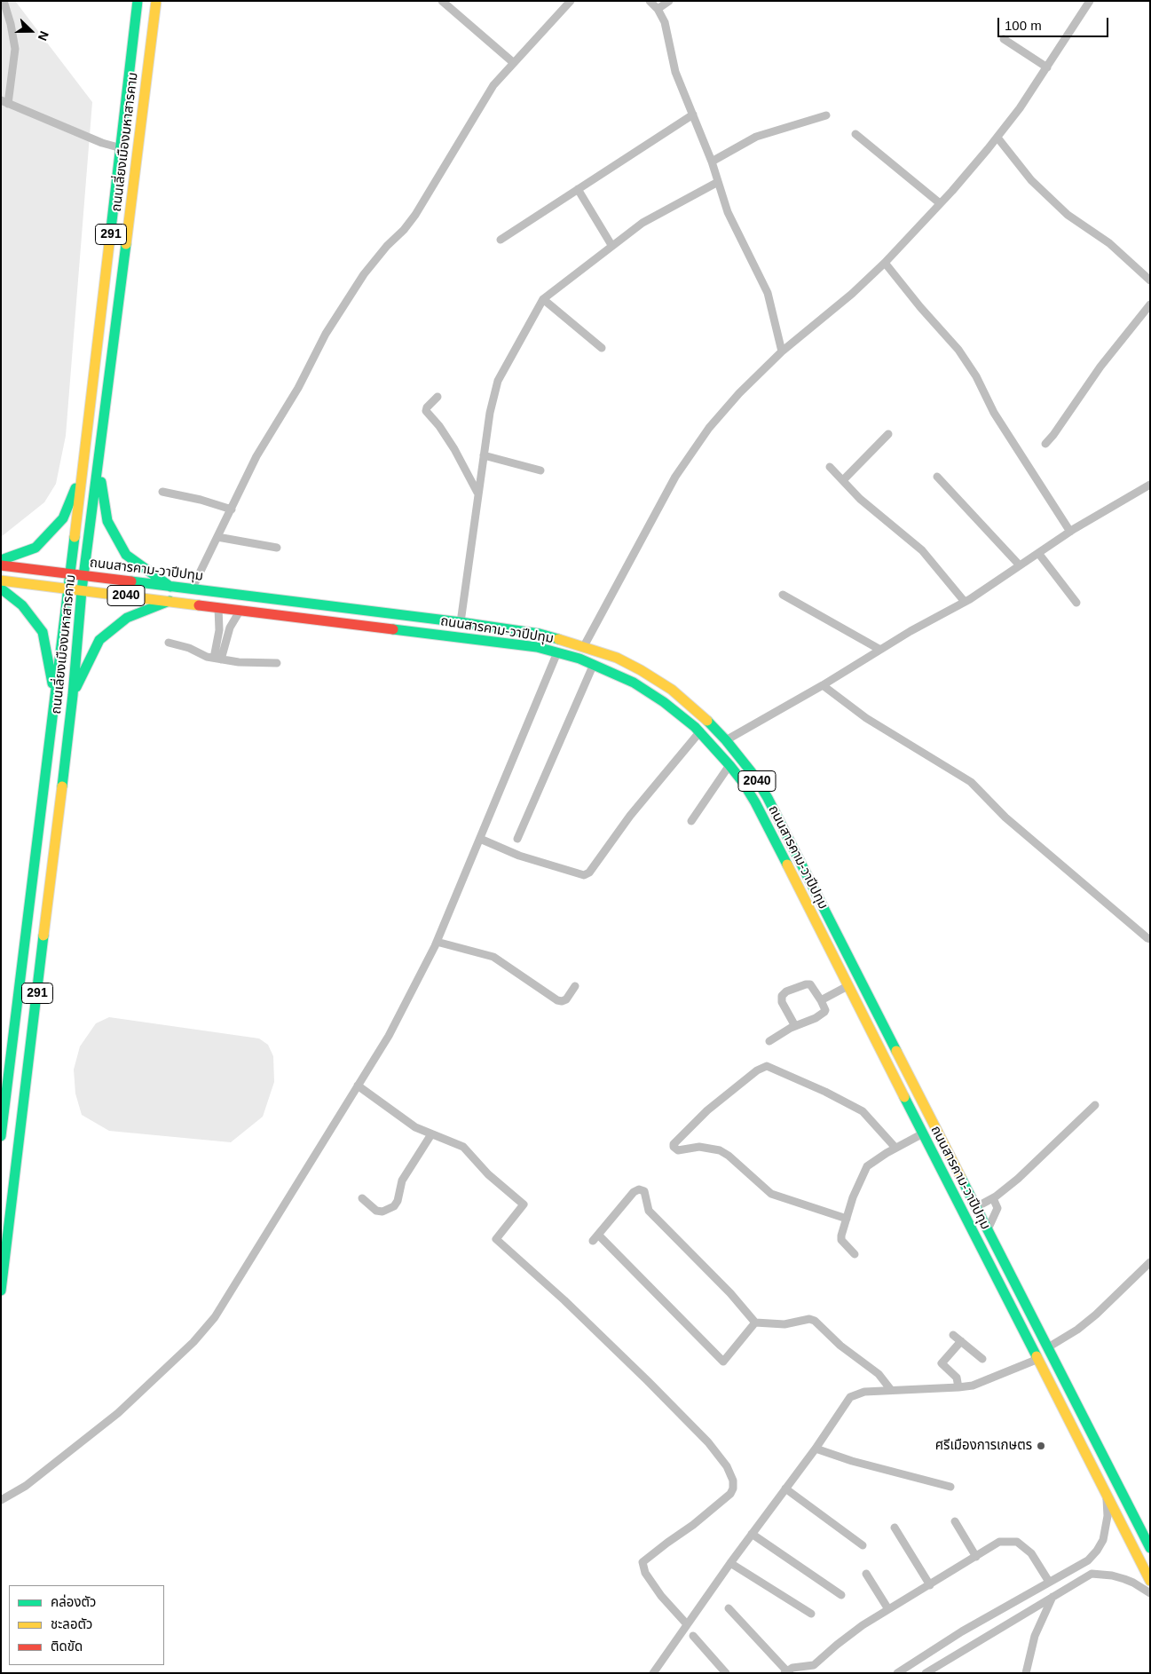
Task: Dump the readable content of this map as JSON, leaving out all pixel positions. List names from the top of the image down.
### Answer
{
  "streets": {
    "main road": [
      "ถนนเลี่ยงเมืองมหาสารคาม",
      "291",
      "ถนนสารคาม-วาปีปทุม",
      "2040"
    ]
  },
  "crossings": [
    ["ถนนเลี่ยงเมืองมหาสารคาม", "ถนนสารคาม-วาปีปทุม"]
  ],
  "places": ["ศรีเมืองการเกษตร"],
  "legend": ["คล่องตัว", "ชะลอตัว", "ติดขัด"],
  "scale_bar": "100 m",
  "north": "right"
}
